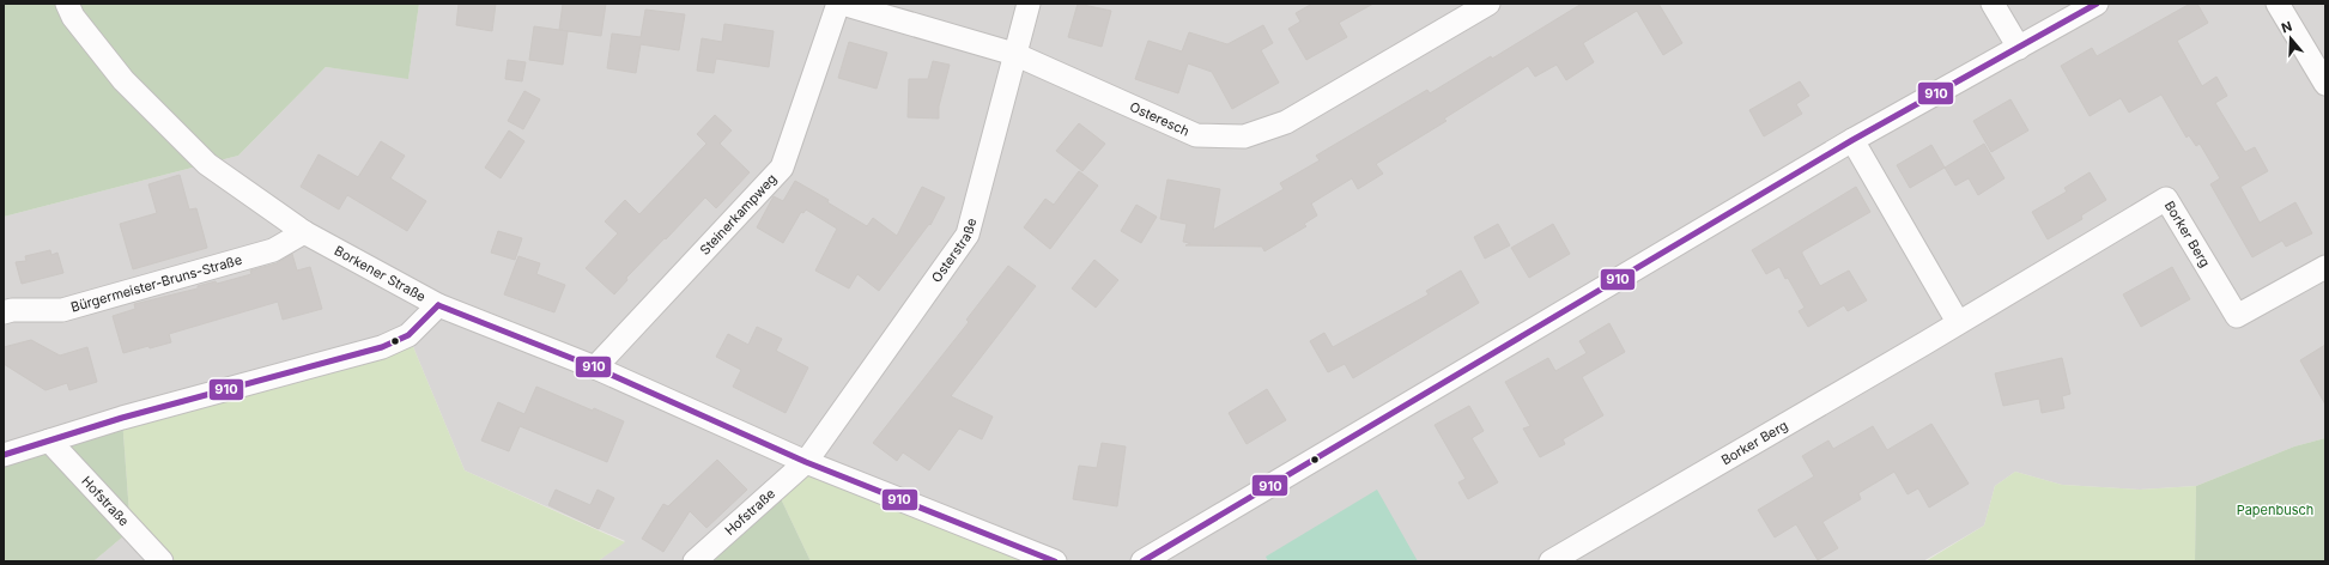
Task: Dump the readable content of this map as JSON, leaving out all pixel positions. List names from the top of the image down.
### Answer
{
  "streets": {
    "street": [
      "Osteresch",
      "Steinerkampweg",
      "Borker Berg",
      "Osterstraße",
      "Borkener Straße",
      "Bürgermeister-Bruns-Straße",
      "Hofstraße"
    ]
  },
  "crossings": [
    ["Osteresch", "Steinerkampweg"],
    ["Osteresch", "Osterstraße"],
    ["Steinerkampweg", "Borkener Straße"],
    ["Osterstraße", "Borkener Straße"],
    ["Osterstraße", "Hofstraße"],
    ["Borkener Straße", "Bürgermeister-Bruns-Straße"],
    ["Borkener Straße", "Hofstraße"]
  ],
  "parks": ["Papenbusch"],
  "lines": ["transit line 910"],
  "north": "top"
}
